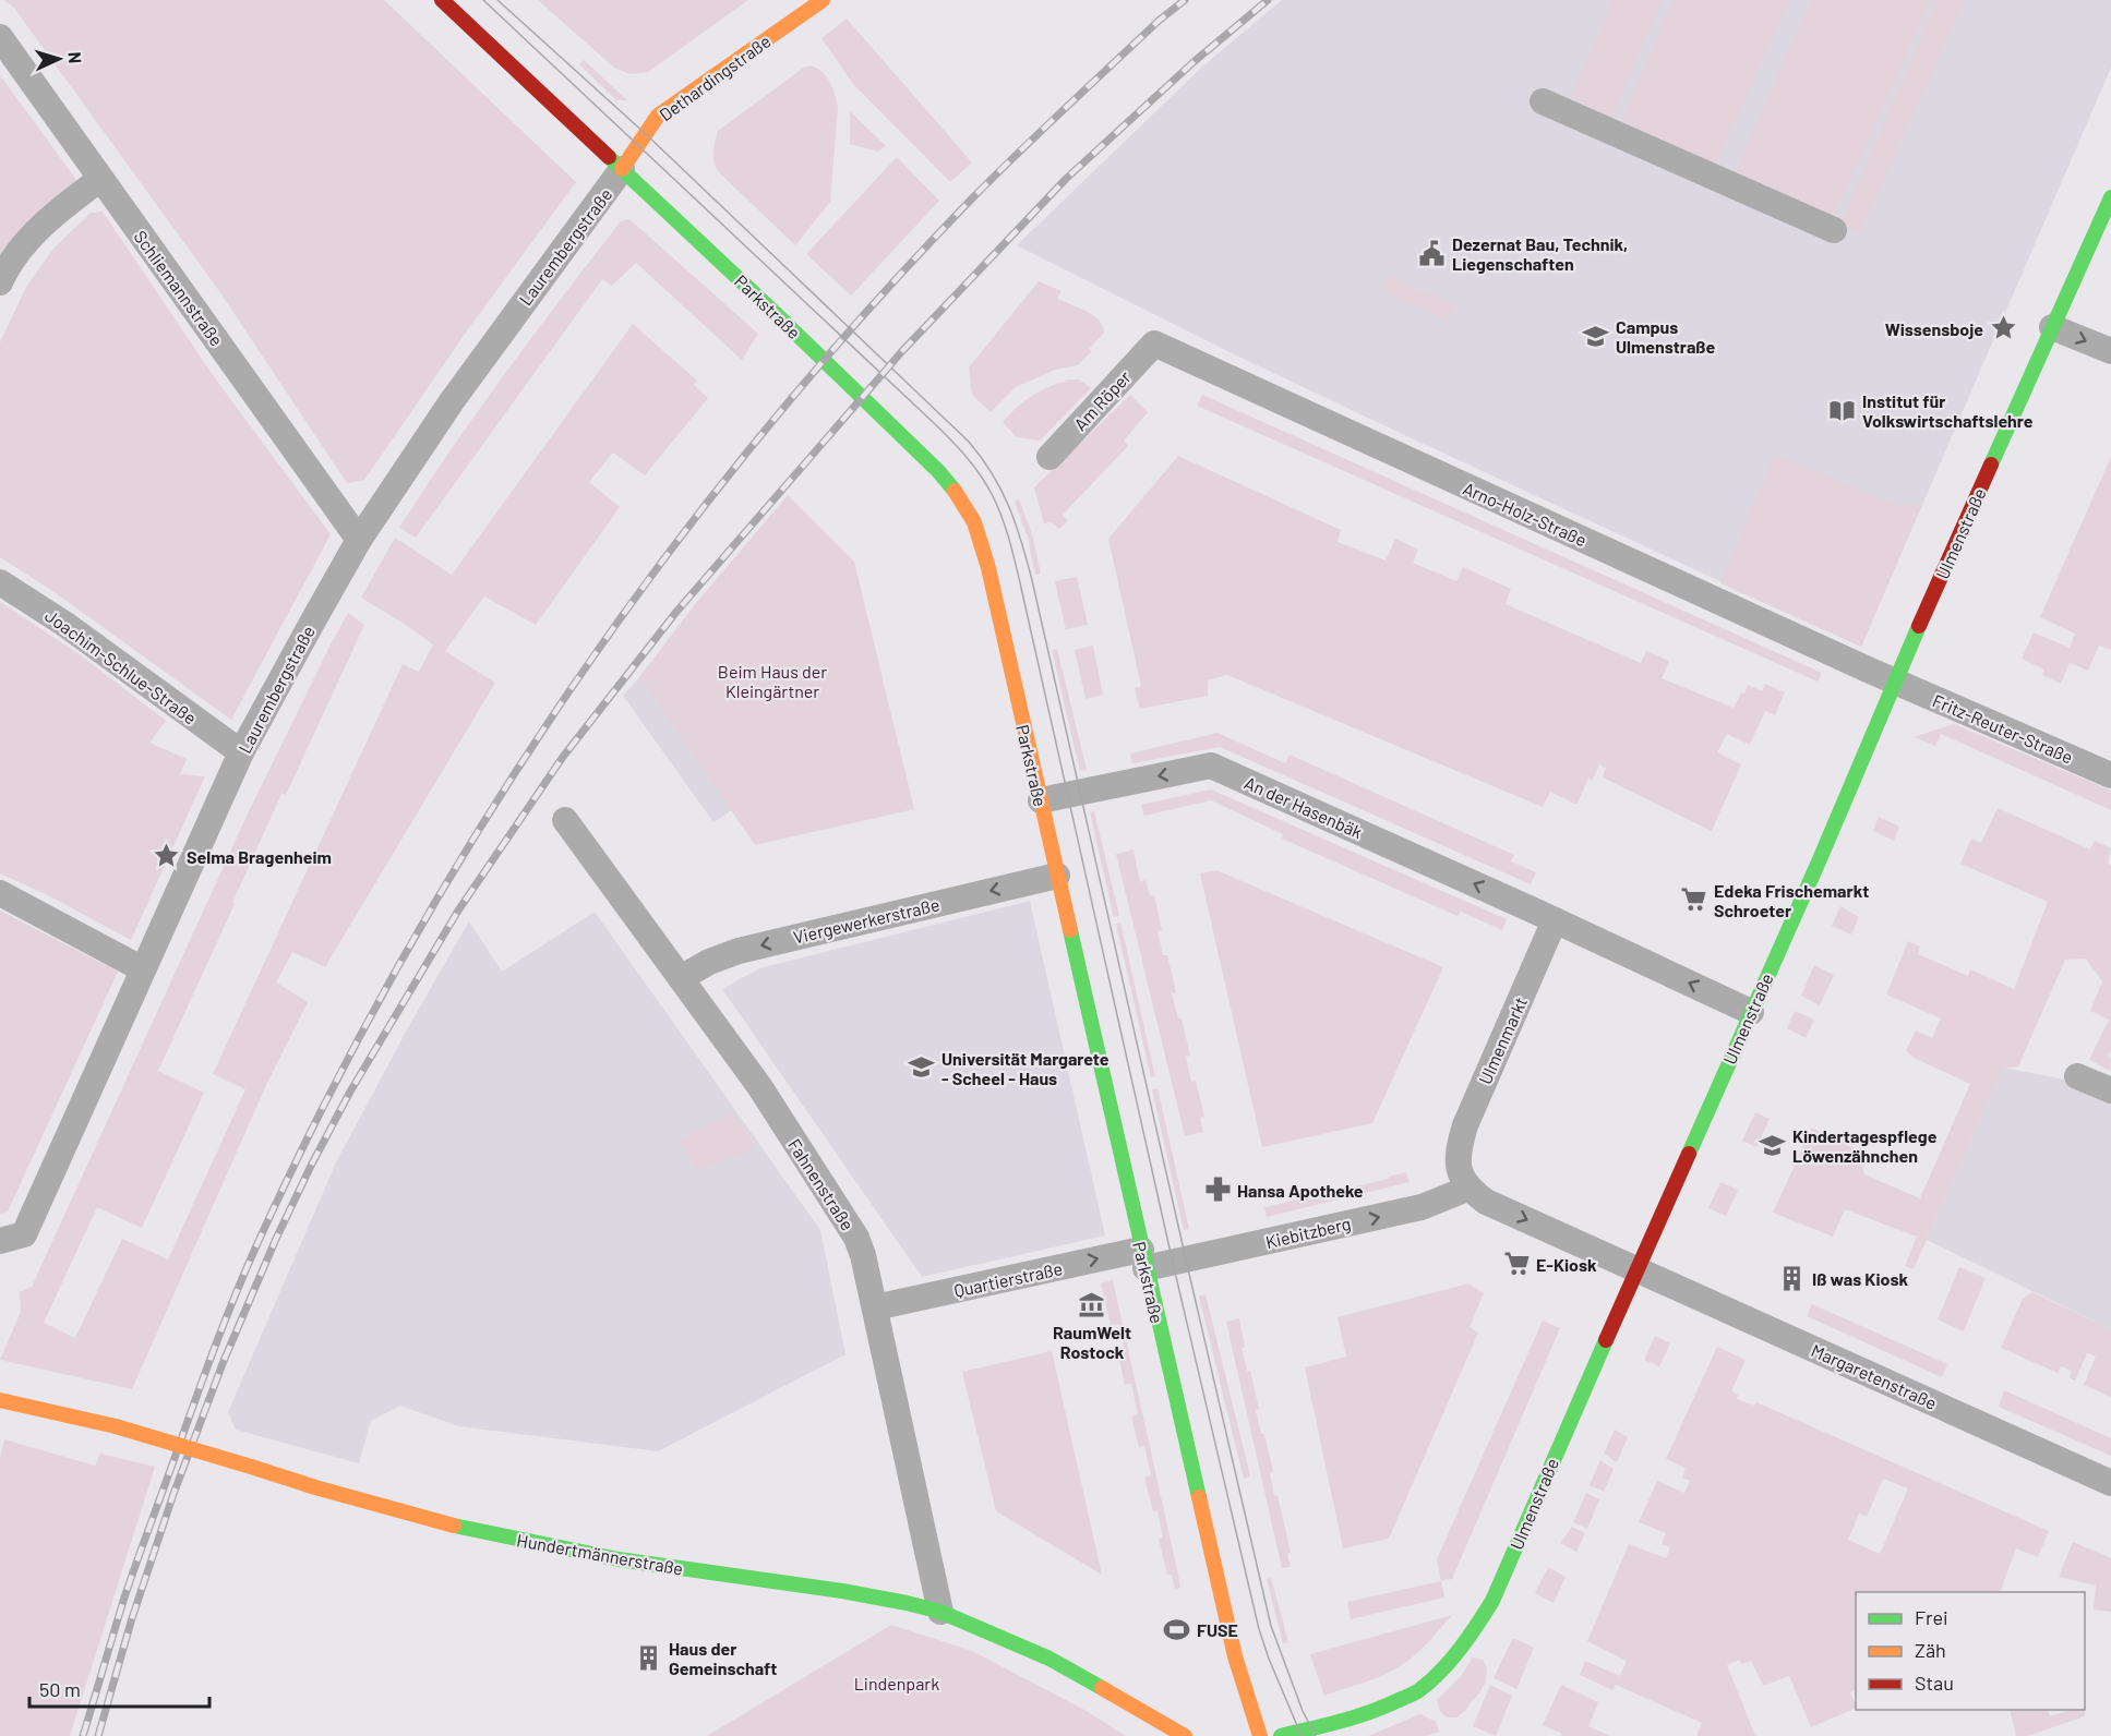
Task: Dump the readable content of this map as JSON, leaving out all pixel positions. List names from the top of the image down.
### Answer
{
  "streets": {
    "street": [
      "Dethardingstraße",
      "Laurembergstraße",
      "Schliemannstraße",
      "Parkstraße",
      "Am Röper",
      "Arno-Holz-Straße",
      "Ulmenstraße",
      "Joachim-Schlue-Straße",
      "Fritz-Reuter-Straße",
      "An der Hasenbäk",
      "Viergewerkerstraße",
      "Ulmenmarkt",
      "Fahnenstraße",
      "Kiebitzberg",
      "Quartierstraße",
      "Margaretenstraße",
      "Hundertmännerstraße"
    ]
  },
  "crossings": [
    ["Dethardingstraße", "Laurembergstraße"],
    ["Dethardingstraße", "Parkstraße"],
    ["Laurembergstraße", "Schliemannstraße"],
    ["Laurembergstraße", "Parkstraße"],
    ["Laurembergstraße", "Joachim-Schlue-Straße"],
    ["Parkstraße", "An der Hasenbäk"],
    ["Parkstraße", "Viergewerkerstraße"],
    ["Parkstraße", "Kiebitzberg"],
    ["Parkstraße", "Quartierstraße"],
    ["Am Röper", "Arno-Holz-Straße"],
    ["Arno-Holz-Straße", "Ulmenstraße"],
    ["Arno-Holz-Straße", "Fritz-Reuter-Straße"],
    ["Ulmenstraße", "Fritz-Reuter-Straße"],
    ["Ulmenstraße", "Margaretenstraße"],
    ["An der Hasenbäk", "Ulmenmarkt"],
    ["Viergewerkerstraße", "Fahnenstraße"],
    ["Ulmenmarkt", "Kiebitzberg"],
    ["Fahnenstraße", "Quartierstraße"],
    ["Fahnenstraße", "Hundertmännerstraße"],
    ["Kiebitzberg", "Quartierstraße"]
  ],
  "one_way": [
    "An der Hasenbäk",
    "Viergewerkerstraße",
    "Kiebitzberg",
    "Quartierstraße"
  ],
  "parks": ["Beim Haus der Kleingärtner", "Lindenpark"],
  "places": {
    "public building": ["Dezernat Bau, Technik, Liegenschaften"],
    "place": ["Wissensboje", "Selma Bragenheim"],
    "school or university": ["Campus Ulmenstraße", "Universität Margarete - Scheel - Haus", "Kindertagespflege Löwenzähnchen"],
    "library": ["Institut für Volkswirtschaftslehre"],
    "supermarket": ["Edeka Frischemarkt Schroeter", "E-Kiosk"],
    "pharmacy": ["Hansa Apotheke"],
    "building": ["Iß was Kiosk", "Haus der Gemeinschaft"],
    "museum": ["RaumWelt Rostock"],
    "sports": ["FUSE"]
  },
  "legend": ["Frei", "Zäh", "Stau"],
  "scale_bar": "50 m",
  "north": "right"
}
